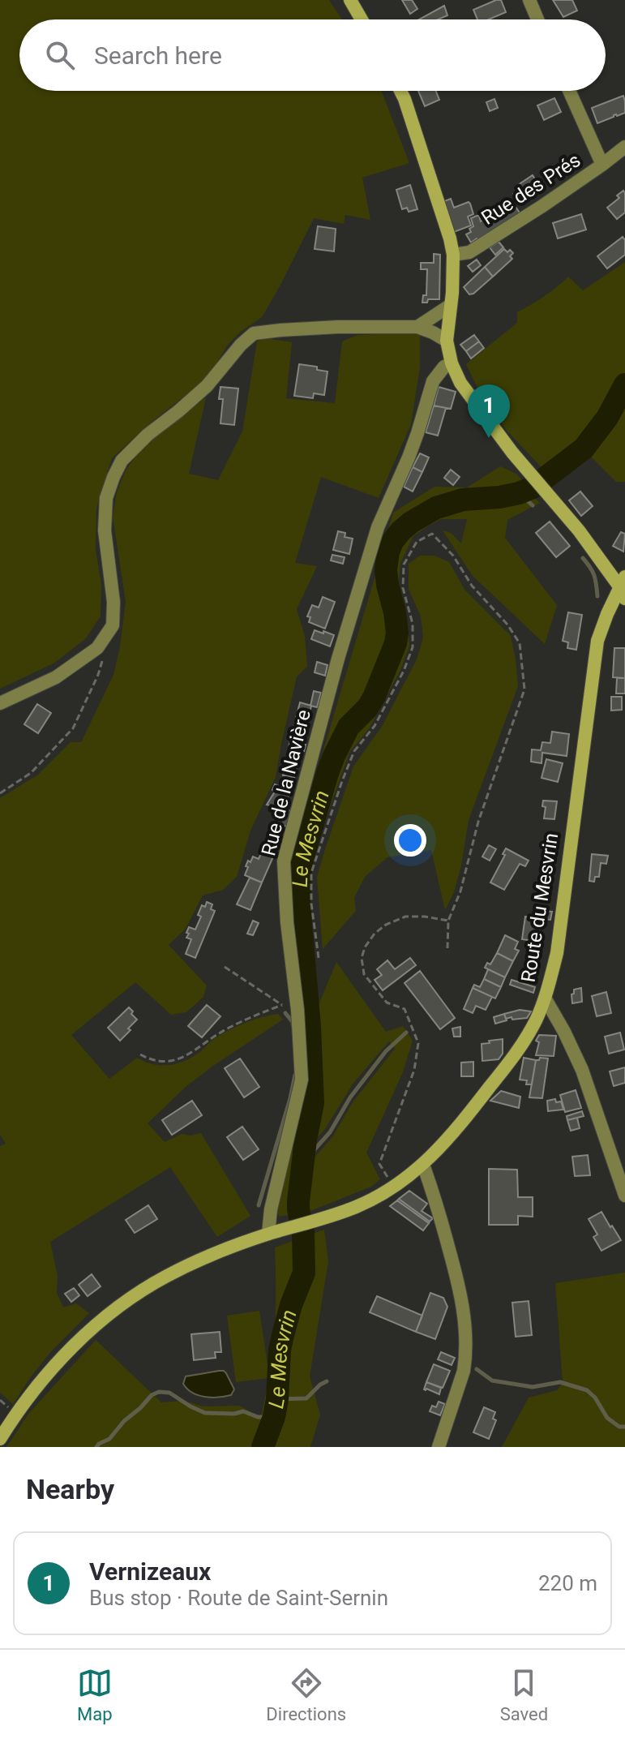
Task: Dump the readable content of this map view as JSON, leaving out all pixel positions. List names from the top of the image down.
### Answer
{
  "streets": {
    "main road": ["Route du Mesvrin"],
    "street": ["Rue des Prés", "Rue de la Navière"]
  },
  "crossings": [
    ["Rue de la Navière", "Route du Mesvrin"]
  ],
  "water": ["Le Mesvrin"],
  "page": {
    "search": "Search here",
    "pins": "1",
    "heading": "Nearby",
    "list": [
      {
        "mark": "1",
        "name": "Vernizeaux",
        "note": "Bus stop · Route de Saint-Sernin",
        "value": "220 m"
      }
    ],
    "nav": ["Map", "Directions", "Saved"]
  }
}
